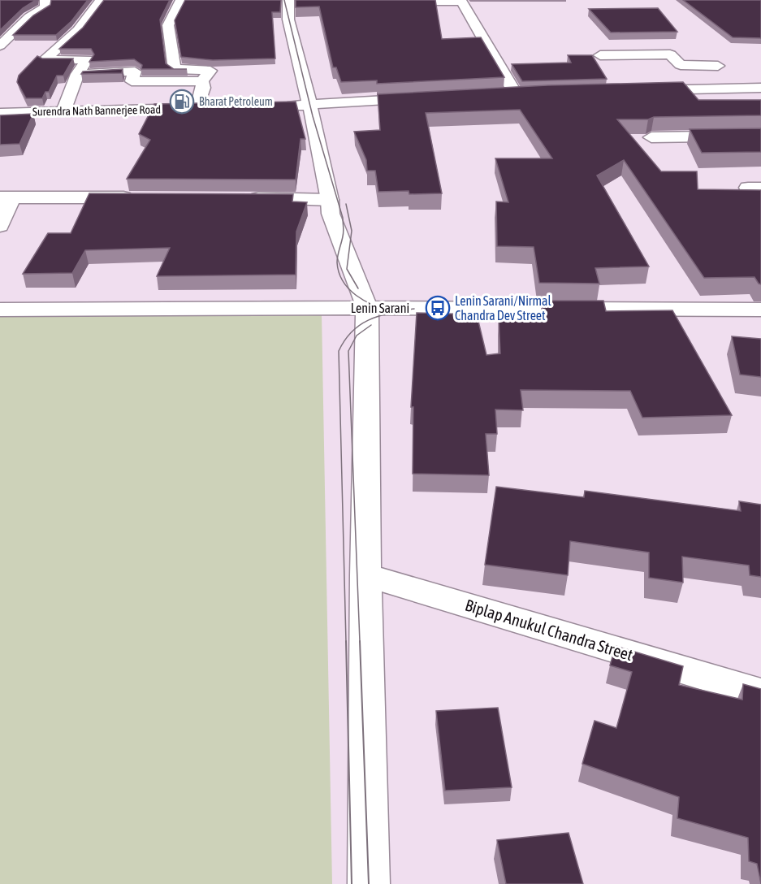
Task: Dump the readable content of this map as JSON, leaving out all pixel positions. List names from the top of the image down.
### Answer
{
  "streets": {
    "street": ["Surendra Nath Bannerjee Road", "Lenin Sarani", "Biplap Anukul Chandra Street"]
  },
  "places": {
    "fuel station": ["Bharat Petroleum"],
    "bus stop": ["Lenin Sarani/Nirmal Chandra Dev Street"]
  }
}
